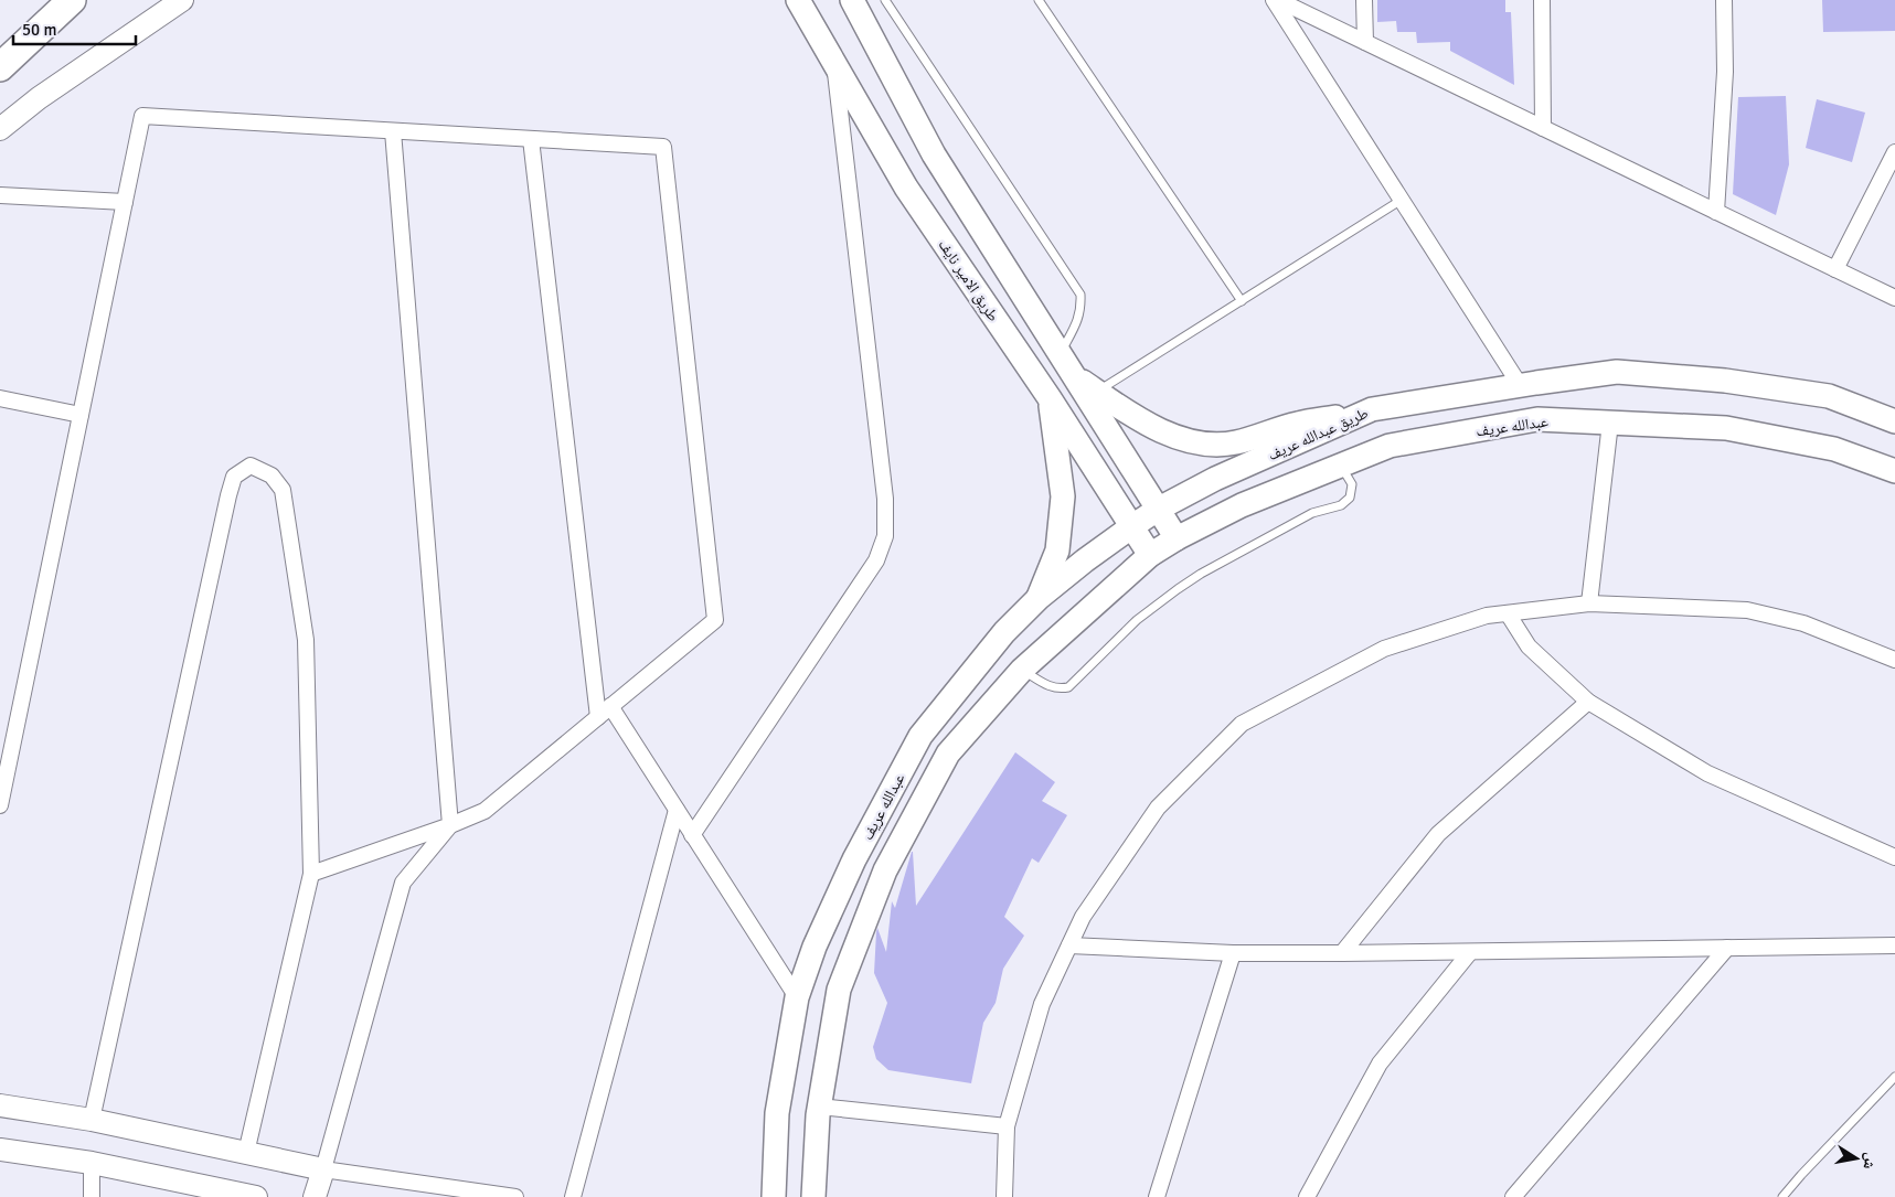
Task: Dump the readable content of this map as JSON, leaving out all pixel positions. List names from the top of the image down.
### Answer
{
  "streets": {
    "main road": ["طريق الامير نايف", "عبدالله عريف", "طريق عبدالله عريف"]
  },
  "crossings": [
    ["طريق الامير نايف", "عبدالله عريف"],
    ["عبدالله عريف", "طريق عبدالله عريف"]
  ],
  "scale_bar": "50 m",
  "north": "right"
}
